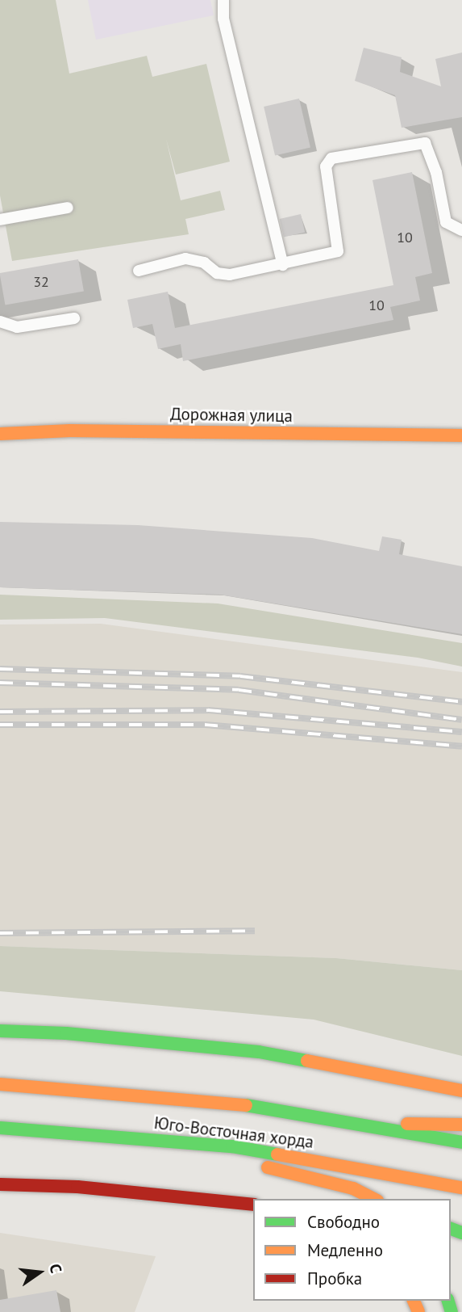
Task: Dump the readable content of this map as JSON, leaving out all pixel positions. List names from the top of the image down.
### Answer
{
  "streets": {
    "main road": ["Дорожная улица", "Юго-Восточная хорда"]
  },
  "house_numbers": ["10", "32", "10"],
  "legend": ["Свободно", "Медленно", "Пробка"],
  "north": "right"
}
